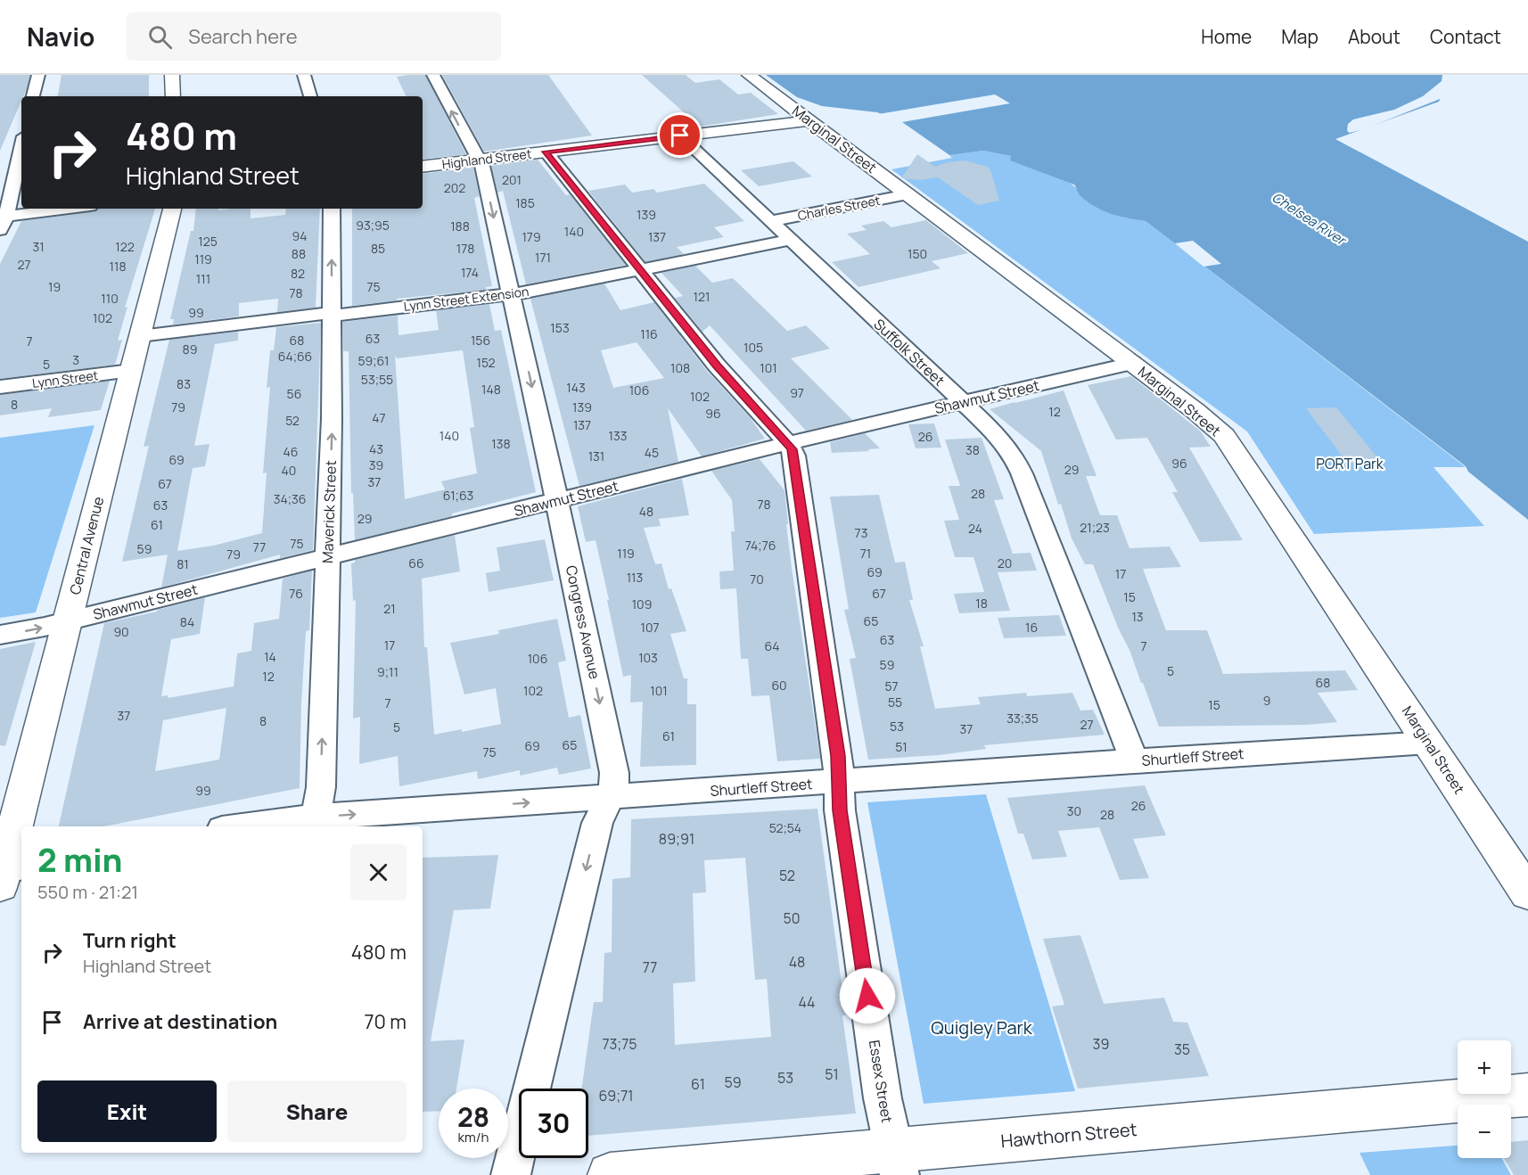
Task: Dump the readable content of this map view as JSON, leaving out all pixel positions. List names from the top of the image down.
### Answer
{
  "streets": {
    "street": [
      "Marginal Street",
      "Highland Street",
      "Charles Street",
      "Lynn Street Extension",
      "Suffolk Street",
      "Lynn Street",
      "Shawmut Street",
      "Maverick Street",
      "Central Avenue",
      "Congress Avenue",
      "Shurtleff Street",
      "Essex Street",
      "Hawthorn Street"
    ]
  },
  "crossings": [
    ["Marginal Street", "Highland Street"],
    ["Marginal Street", "Charles Street"],
    ["Marginal Street", "Shawmut Street"],
    ["Marginal Street", "Shurtleff Street"],
    ["Highland Street", "Suffolk Street"],
    ["Highland Street", "Congress Avenue"],
    ["Highland Street", "Essex Street"],
    ["Charles Street", "Suffolk Street"],
    ["Lynn Street Extension", "Suffolk Street"],
    ["Lynn Street Extension", "Maverick Street"],
    ["Lynn Street Extension", "Central Avenue"],
    ["Lynn Street Extension", "Congress Avenue"],
    ["Lynn Street Extension", "Essex Street"],
    ["Suffolk Street", "Shawmut Street"],
    ["Suffolk Street", "Shurtleff Street"],
    ["Lynn Street", "Central Avenue"],
    ["Shawmut Street", "Maverick Street"],
    ["Shawmut Street", "Central Avenue"],
    ["Shawmut Street", "Congress Avenue"],
    ["Shawmut Street", "Essex Street"],
    ["Maverick Street", "Shurtleff Street"],
    ["Congress Avenue", "Shurtleff Street"],
    ["Shurtleff Street", "Essex Street"],
    ["Essex Street", "Hawthorn Street"]
  ],
  "one_way": ["Maverick Street", "Congress Avenue"],
  "water": ["Chelsea River"],
  "parks": ["PORT Park", "Quigley Park"],
  "house_numbers": [
    "201",
    "202",
    "185",
    "139",
    "93;95",
    "188",
    "140",
    "94",
    "179",
    "137",
    "125",
    "31",
    "122",
    "85",
    "178",
    "88",
    "150",
    "171",
    "119",
    "27",
    "118",
    "174",
    "82",
    "111",
    "19",
    "75",
    "78",
    "121",
    "110",
    "99",
    "102",
    "153",
    "116",
    "63",
    "68",
    "156",
    "7",
    "105",
    "89",
    "64;66",
    "3",
    "59;61",
    "152",
    "5",
    "108",
    "101",
    "53;55",
    "83",
    "143",
    "148",
    "106",
    "97",
    "56",
    "102",
    "8",
    "79",
    "139",
    "12",
    "96",
    "47",
    "52",
    "137",
    "140",
    "133",
    "26",
    "138",
    "43",
    "38",
    "46",
    "45",
    "131",
    "69",
    "96",
    "39",
    "29",
    "40",
    "37",
    "67",
    "28",
    "61;63",
    "34;36",
    "78",
    "63",
    "48",
    "29",
    "61",
    "21;23",
    "24",
    "73",
    "75",
    "74;76",
    "77",
    "59",
    "119",
    "71",
    "79",
    "66",
    "20",
    "81",
    "69",
    "17",
    "113",
    "70",
    "76",
    "67",
    "15",
    "18",
    "109",
    "21",
    "13",
    "65",
    "84",
    "107",
    "16",
    "90",
    "63",
    "17",
    "64",
    "7",
    "14",
    "103",
    "106",
    "59",
    "5",
    "9;11",
    "12",
    "68",
    "60",
    "57",
    "102",
    "101",
    "9",
    "55",
    "7",
    "15",
    "37",
    "33;35",
    "8",
    "27",
    "53",
    "5",
    "37",
    "61",
    "65",
    "69",
    "51",
    "75",
    "99",
    "26",
    "30",
    "28",
    "52;54",
    "89;91",
    "52",
    "50",
    "48",
    "77",
    "44",
    "73;75",
    "39",
    "35",
    "51",
    "53",
    "59",
    "61",
    "69;71"
  ],
  "page": {
    "header": "Navio",
    "search": "Search here",
    "nav": [
      "Home",
      "Map",
      "About",
      "Contact"
    ],
    "turn": ["480 m", "Highland Street"],
    "heading": ["2 min", "550 m · 21:21"],
    "list": [
      {
        "name": "Turn right",
        "note": "Highland Street",
        "value": "480 m"
      },
      {
        "name": "Arrive at destination",
        "value": "70 m"
      }
    ],
    "map_buttons": ["+", "−"],
    "buttons": ["Exit", "Share"],
    "speed": "28 km/h",
    "limit": "30"
  }
}
